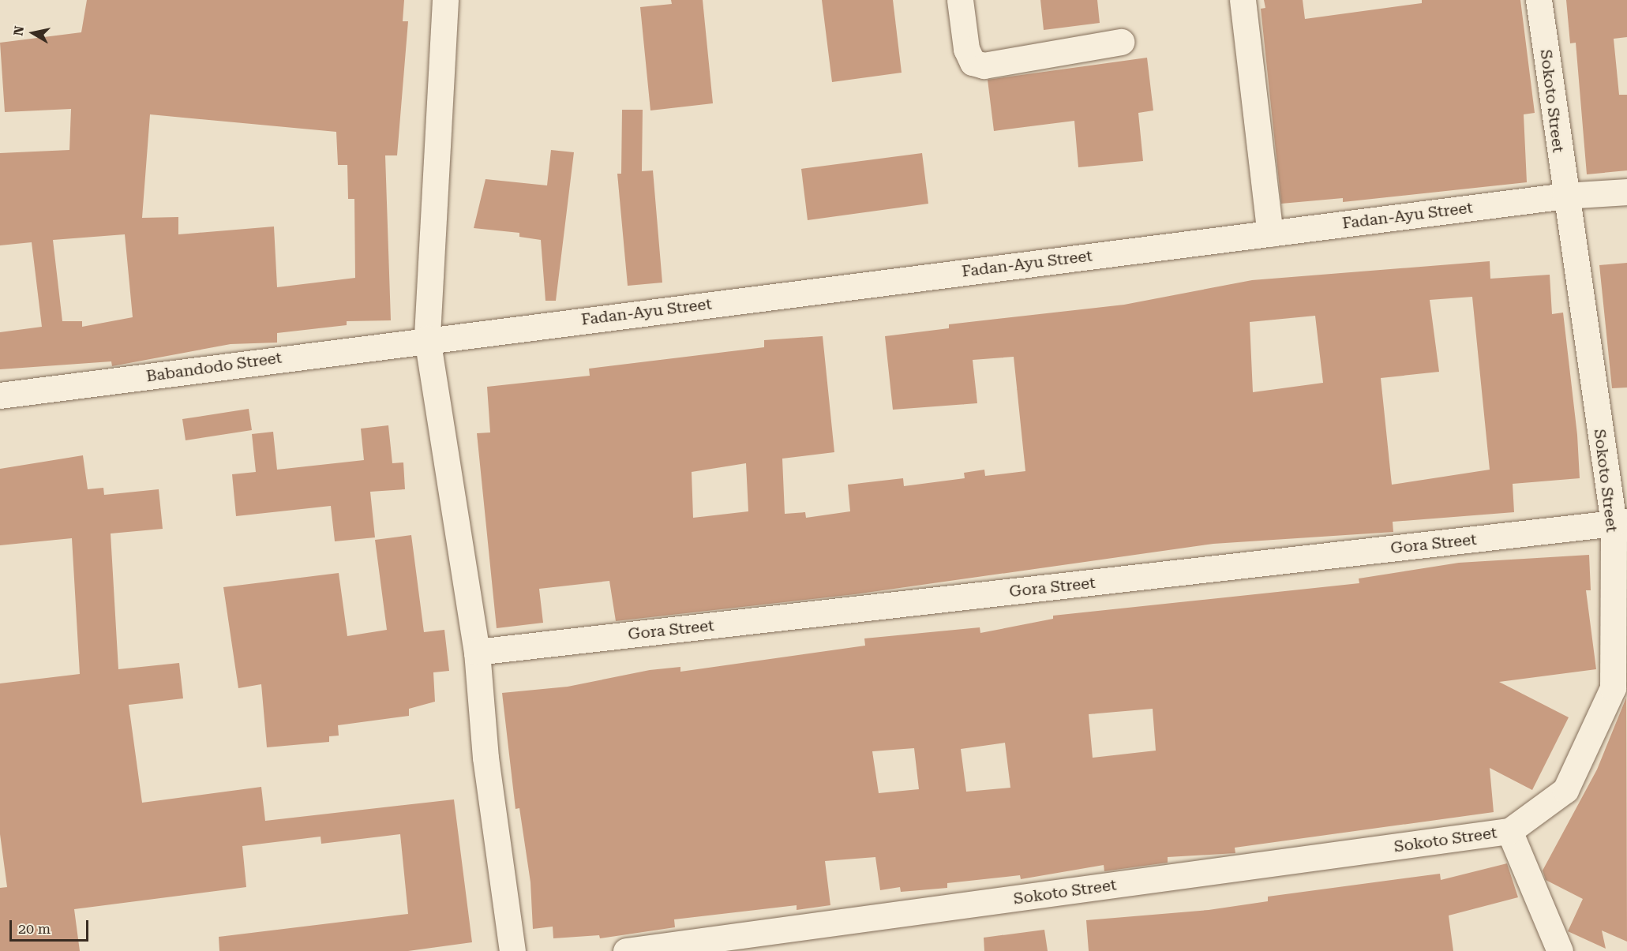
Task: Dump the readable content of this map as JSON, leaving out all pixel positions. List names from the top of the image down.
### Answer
{
  "streets": {
    "street": [
      "Sokoto Street",
      "Fadan-Ayu Street",
      "Babandodo Street",
      "Gora Street"
    ]
  },
  "crossings": [
    ["Sokoto Street", "Fadan-Ayu Street"],
    ["Sokoto Street", "Gora Street"],
    ["Fadan-Ayu Street", "Babandodo Street"]
  ],
  "scale_bar": "20 m",
  "north": "left"
}
